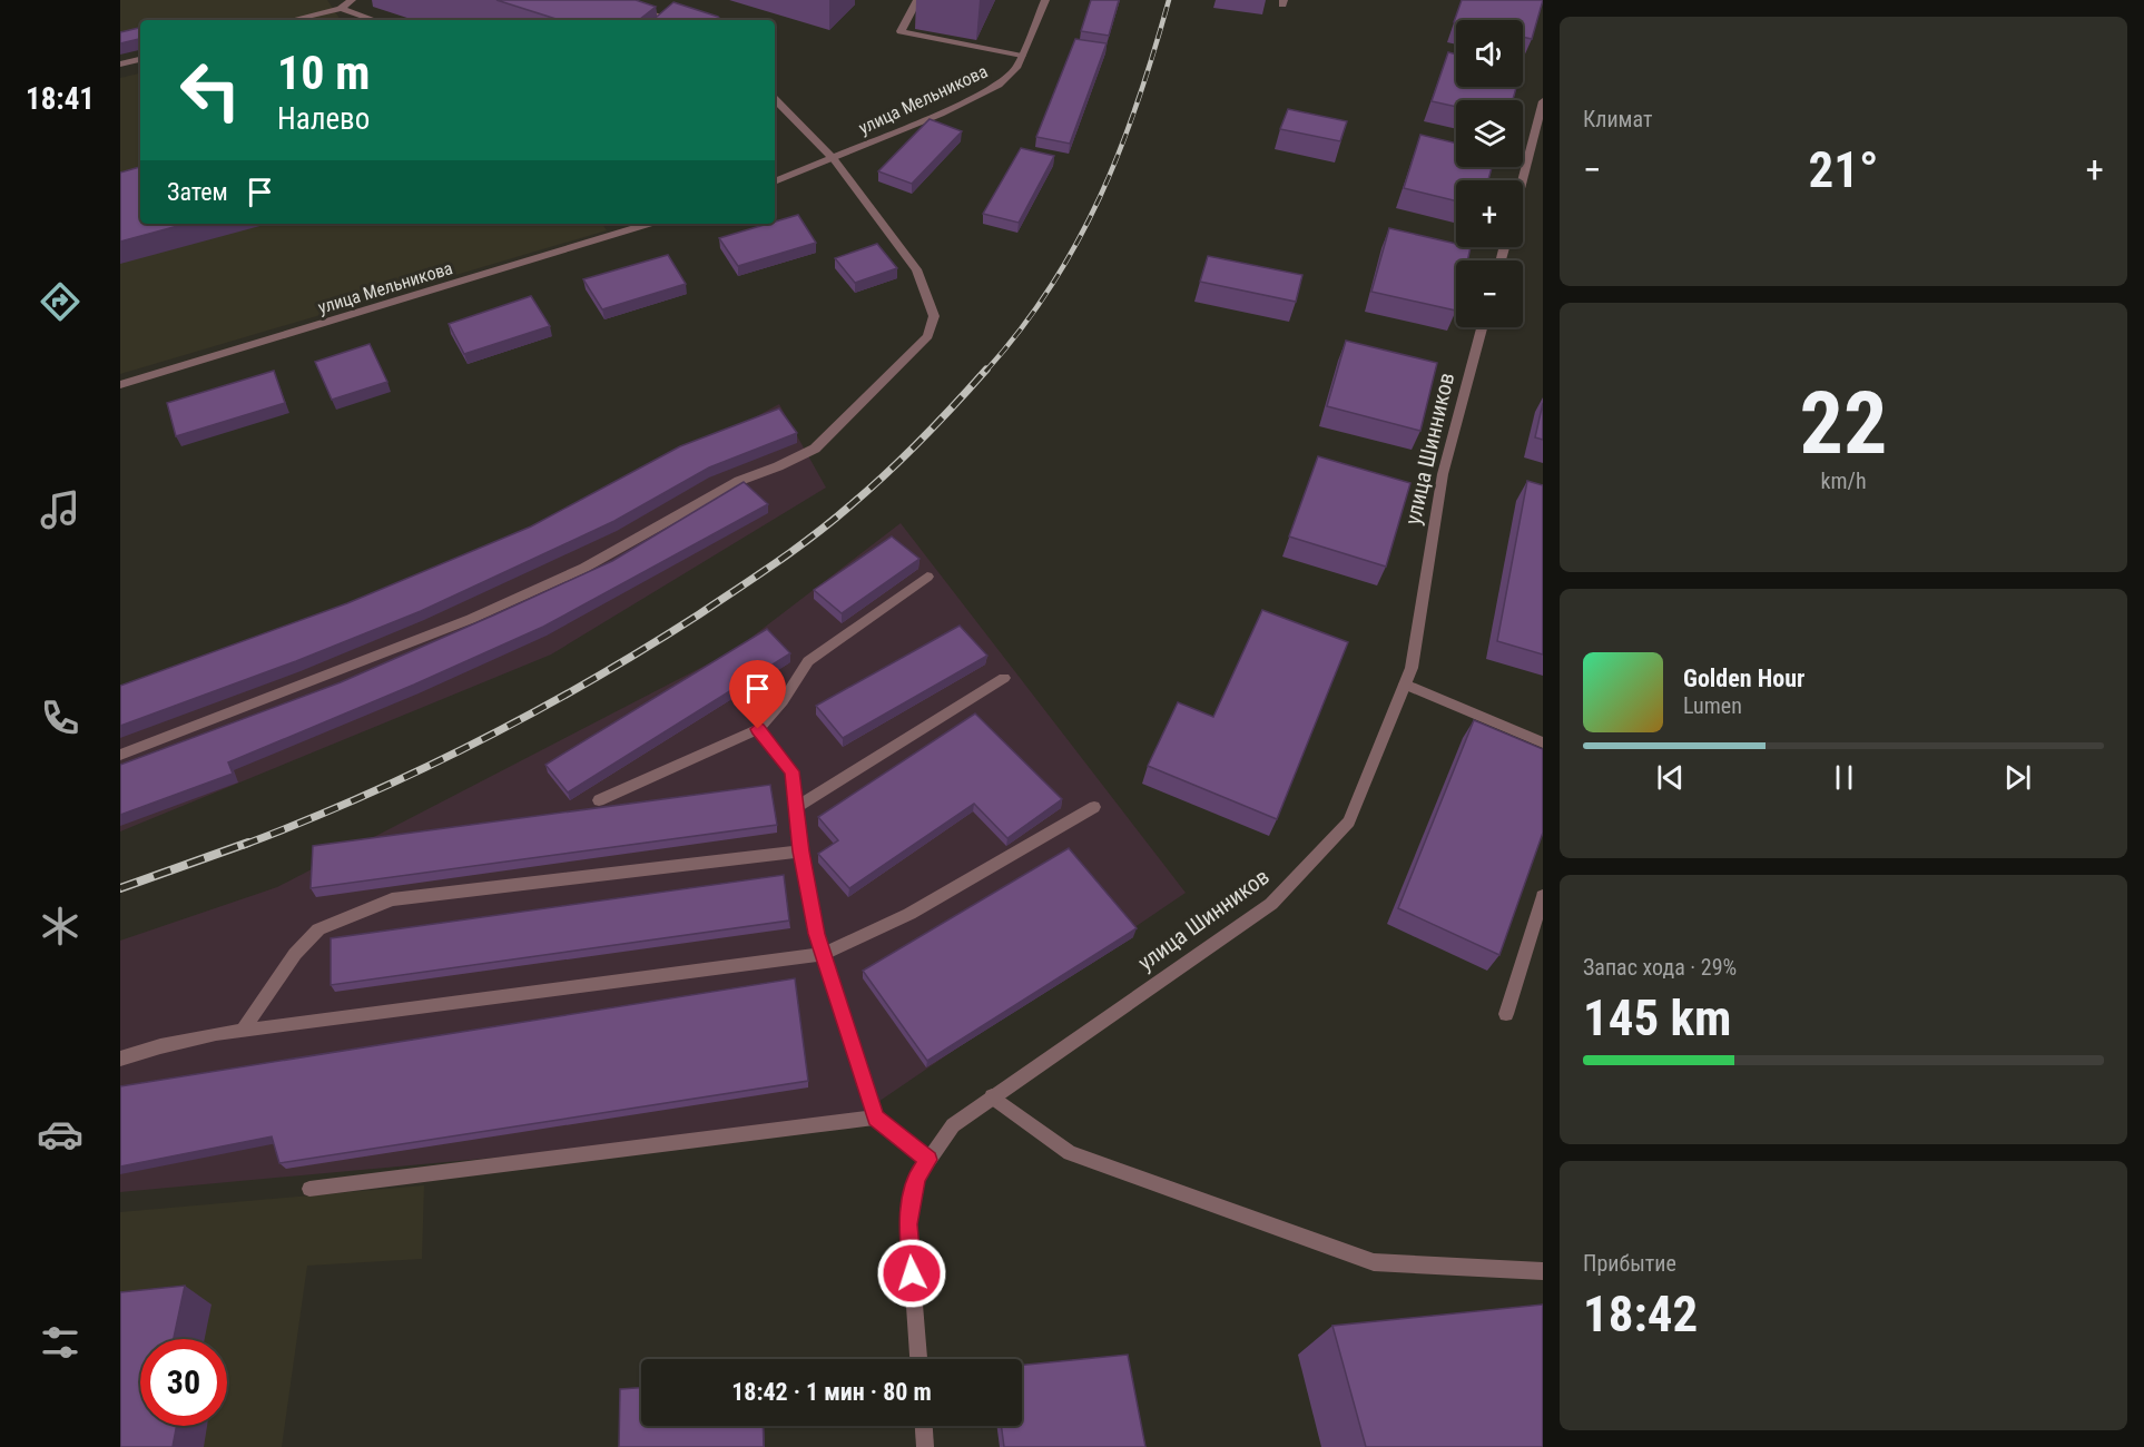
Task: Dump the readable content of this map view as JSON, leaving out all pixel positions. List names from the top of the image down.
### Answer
{
  "streets": {
    "street": ["улица Мельникова", "улица Шинников"]
  },
  "page": {
    "tabs": "18:41",
    "tile": [
      "Климат",
      ["22", "km/h"],
      ["Запас хода · 29%", "145 km"],
      ["Прибытие", "18:42"]
    ],
    "map_buttons": ["+", "−"],
    "turn": ["10 m", "Налево"],
    "heat": ["−", "21°", "+"],
    "then": "Затем",
    "song": ["Golden Hour", "Lumen"],
    "limit": "30",
    "trip": "18:42 · 1 мин · 80 m"
  }
}
